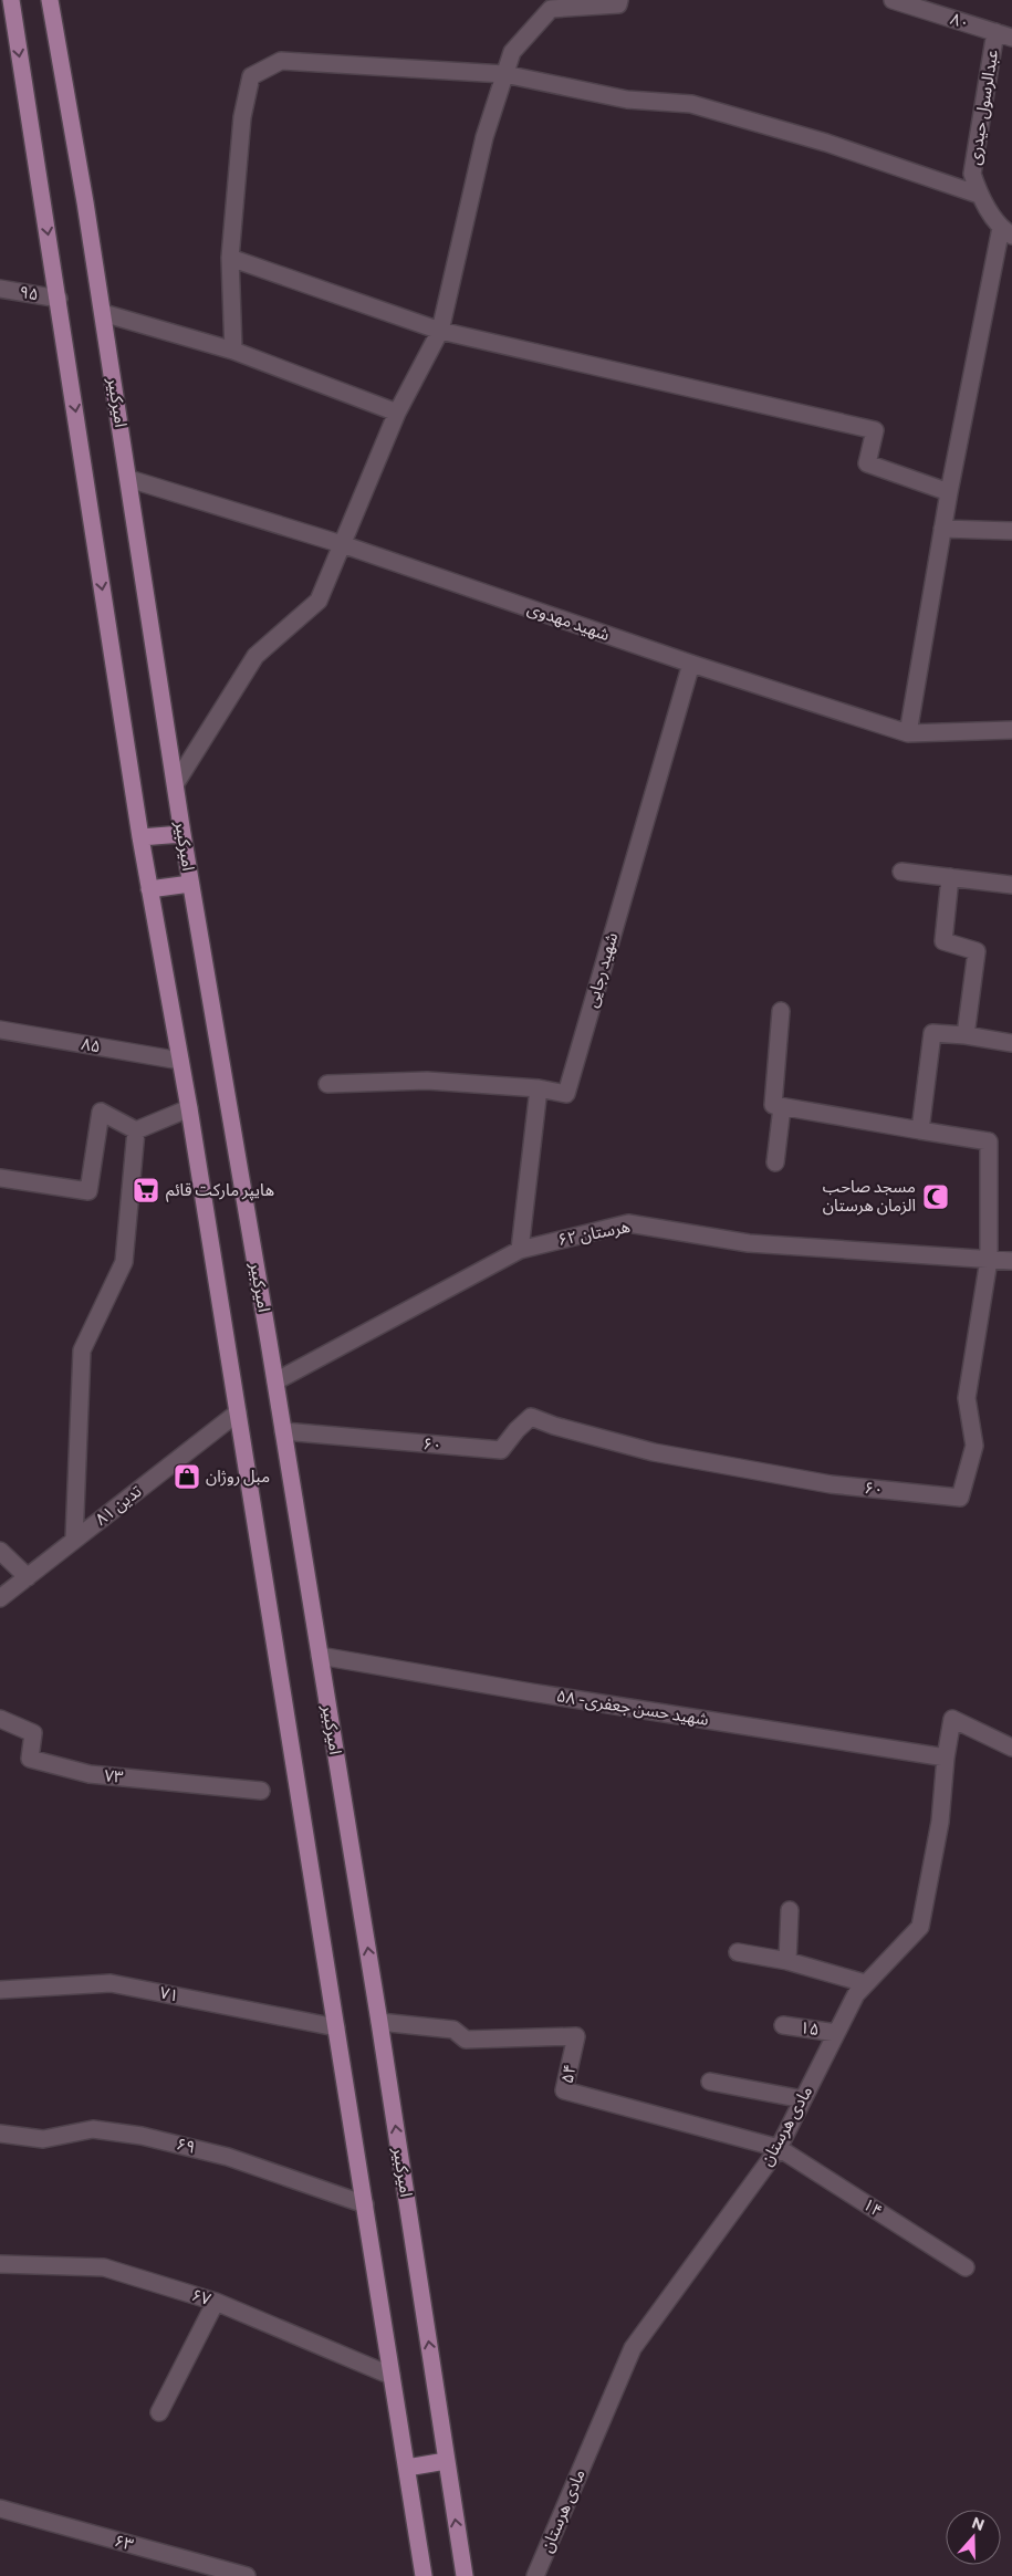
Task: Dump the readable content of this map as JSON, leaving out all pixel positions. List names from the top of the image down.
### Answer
{
  "streets": {
    "main road": ["امیرکبیر"],
    "street": [
      "۸۰",
      "عبدالرسول حیدری",
      "۹۵",
      "شهید مهدوی",
      "شهید رجایی",
      "۸۵",
      "هرستان ۶۲",
      "۶۰",
      "تدین ۸۱",
      "شهید حسن جعفری- ۵۸",
      "۷۳",
      "۷۱",
      "۱۵",
      "۵۴",
      "مادی هرستان",
      "۶۹",
      "۱۴",
      "۶۷",
      "۶۳"
    ]
  },
  "crossings": [
    ["۸۰", "عبدالرسول حیدری"],
    ["امیرکبیر", "شهید مهدوی"],
    ["امیرکبیر", "هرستان ۶۲"],
    ["امیرکبیر", "۶۰"],
    ["امیرکبیر", "شهید حسن جعفری- ۵۸"],
    ["امیرکبیر", "۵۴"],
    ["شهید مهدوی", "شهید رجایی"],
    ["هرستان ۶۲", "۶۰"],
    ["شهید حسن جعفری- ۵۸", "مادی هرستان"],
    ["۱۵", "مادی هرستان"],
    ["۵۴", "مادی هرستان"],
    ["۵۴", "۱۴"],
    ["مادی هرستان", "۱۴"]
  ],
  "places": {
    "supermarket": ["هایپر مارکت قائم"],
    "mosque": ["مسجد صاحب الزمان هرستان"],
    "shop": ["مبل روژان"]
  },
  "north": "top"
}
